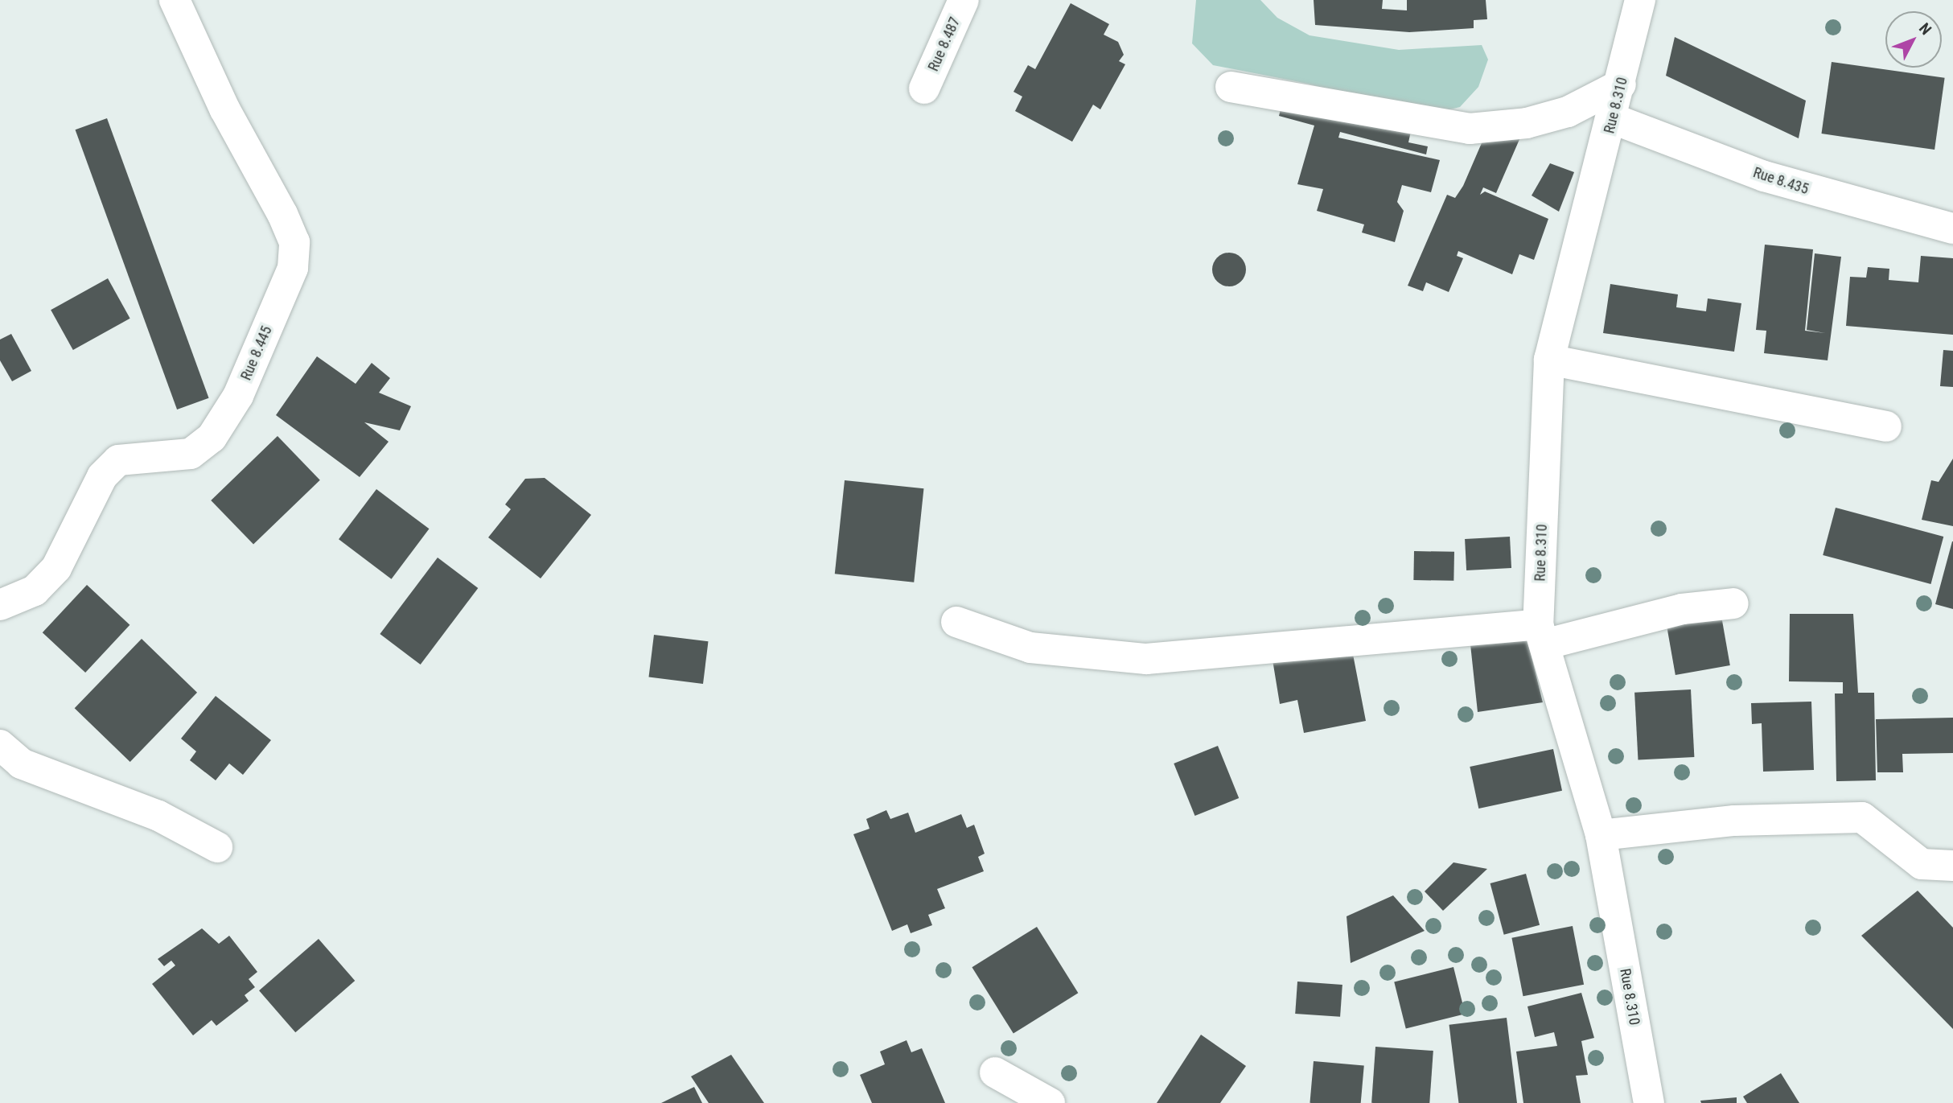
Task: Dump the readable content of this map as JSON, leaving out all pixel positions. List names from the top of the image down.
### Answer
{
  "streets": {
    "street": [
      "Rue 8.487",
      "Rue 8.310",
      "Rue 8.435",
      "Rue 8.445"
    ]
  },
  "crossings": [
    ["Rue 8.310", "Rue 8.435"]
  ],
  "north": "top right"
}
